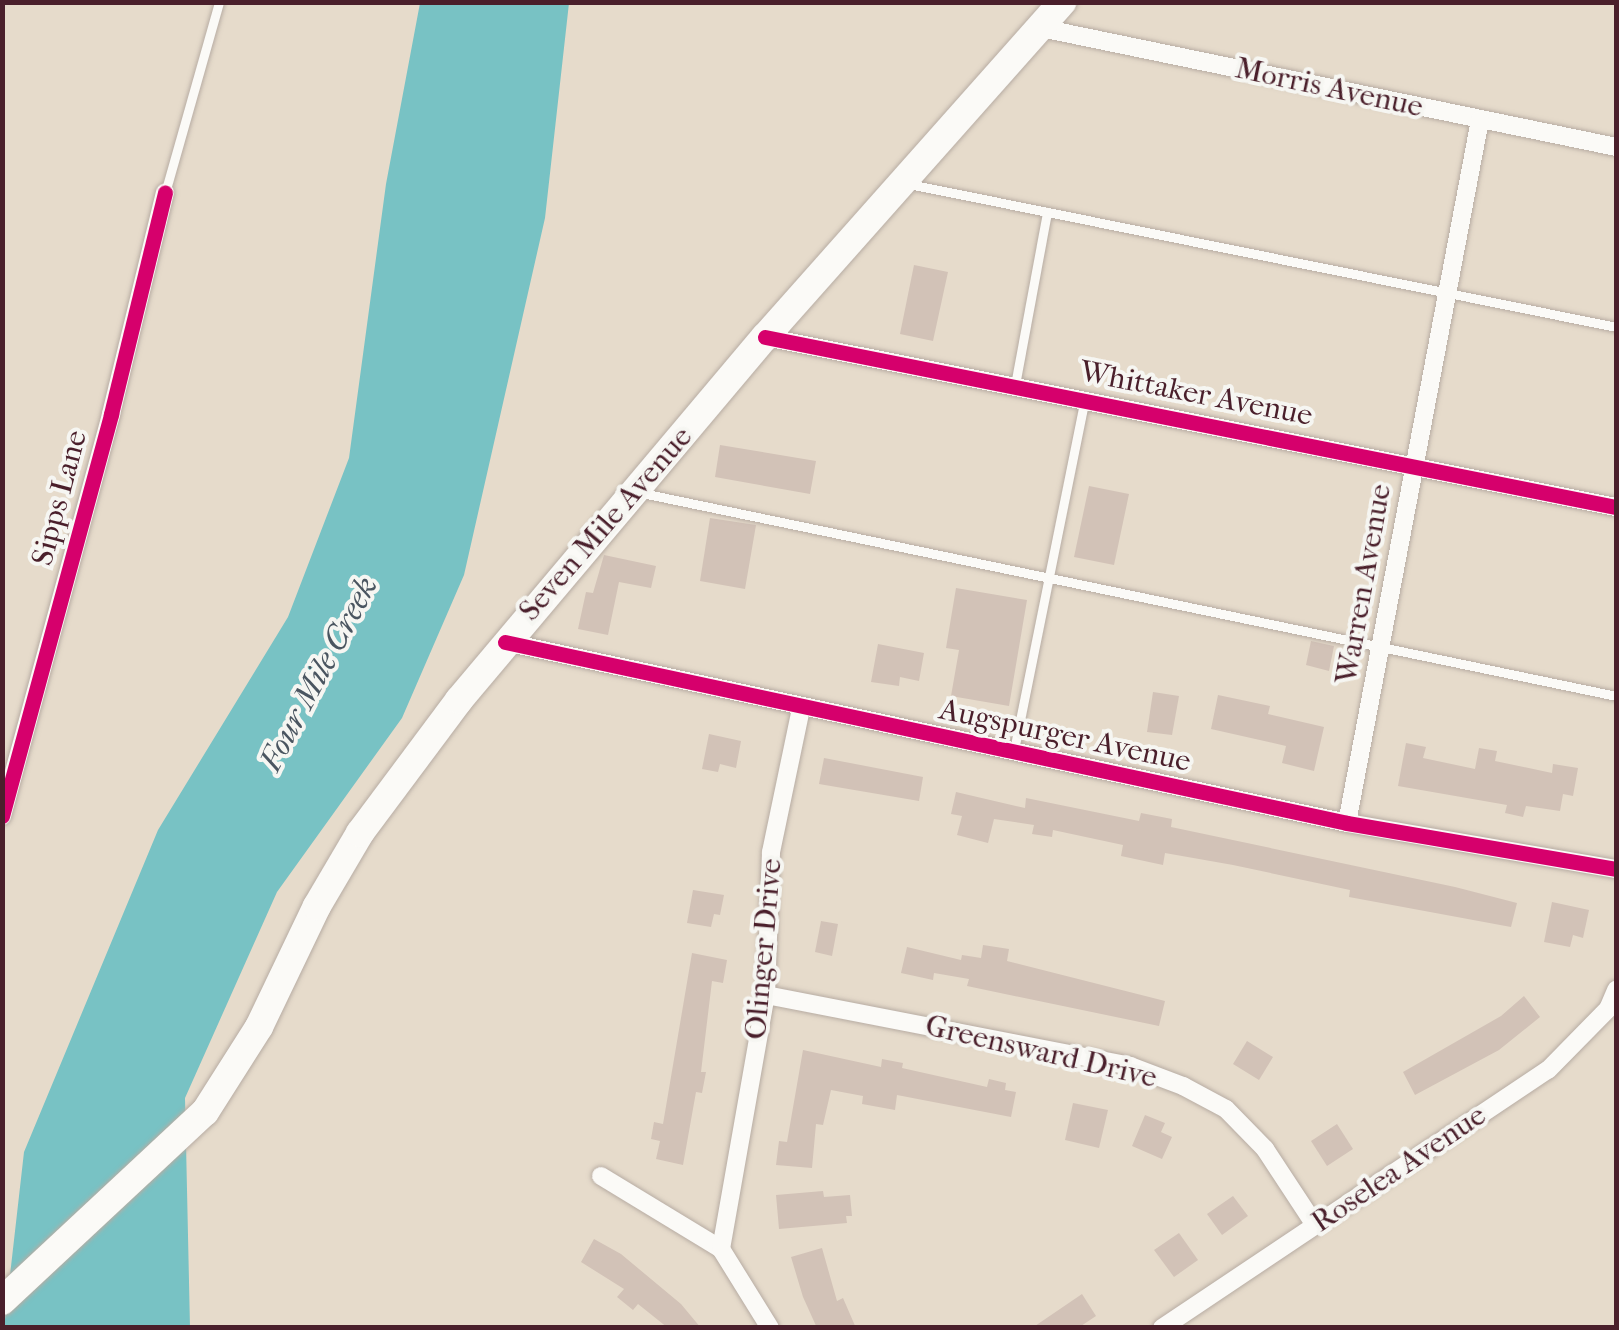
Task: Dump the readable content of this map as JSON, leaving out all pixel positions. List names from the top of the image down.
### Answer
{
  "streets": {
    "main road": ["Seven Mile Avenue"],
    "street": [
      "Morris Avenue",
      "Whittaker Avenue",
      "Sipps Lane",
      "Warren Avenue",
      "Augspurger Avenue",
      "Olinger Drive",
      "Greensward Drive",
      "Roselea Avenue"
    ]
  },
  "crossings": [
    ["Morris Avenue", "Seven Mile Avenue"],
    ["Morris Avenue", "Warren Avenue"],
    ["Whittaker Avenue", "Seven Mile Avenue"],
    ["Whittaker Avenue", "Warren Avenue"],
    ["Seven Mile Avenue", "Augspurger Avenue"],
    ["Warren Avenue", "Augspurger Avenue"],
    ["Augspurger Avenue", "Olinger Drive"],
    ["Olinger Drive", "Greensward Drive"],
    ["Greensward Drive", "Roselea Avenue"]
  ],
  "water": ["Four Mile Creek"]
}
